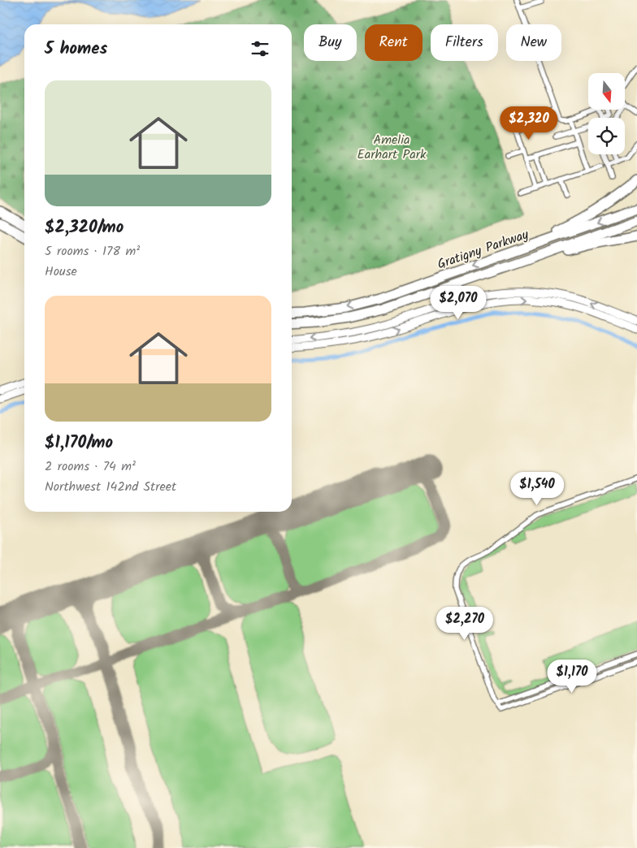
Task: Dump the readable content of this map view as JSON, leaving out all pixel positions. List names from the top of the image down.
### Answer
{
  "streets": {
    "highway": ["Gratigny Parkway"]
  },
  "parks": ["Amelia Earhart Park"],
  "north": "bottom",
  "page": {
    "chip": [
      "Buy",
      "Rent",
      "Filters",
      "New"
    ],
    "heading": "5 homes",
    "list": [
      {
        "name": "$2,320/mo",
        "note": "5 rooms · 178 m² · House"
      },
      {
        "name": "$1,170/mo",
        "note": "2 rooms · 74 m² · Northwest 142nd Street"
      }
    ],
    "price": [
      "$2,320",
      "$2,070",
      "$1,540",
      "$2,270",
      "$1,170"
    ]
  }
}
